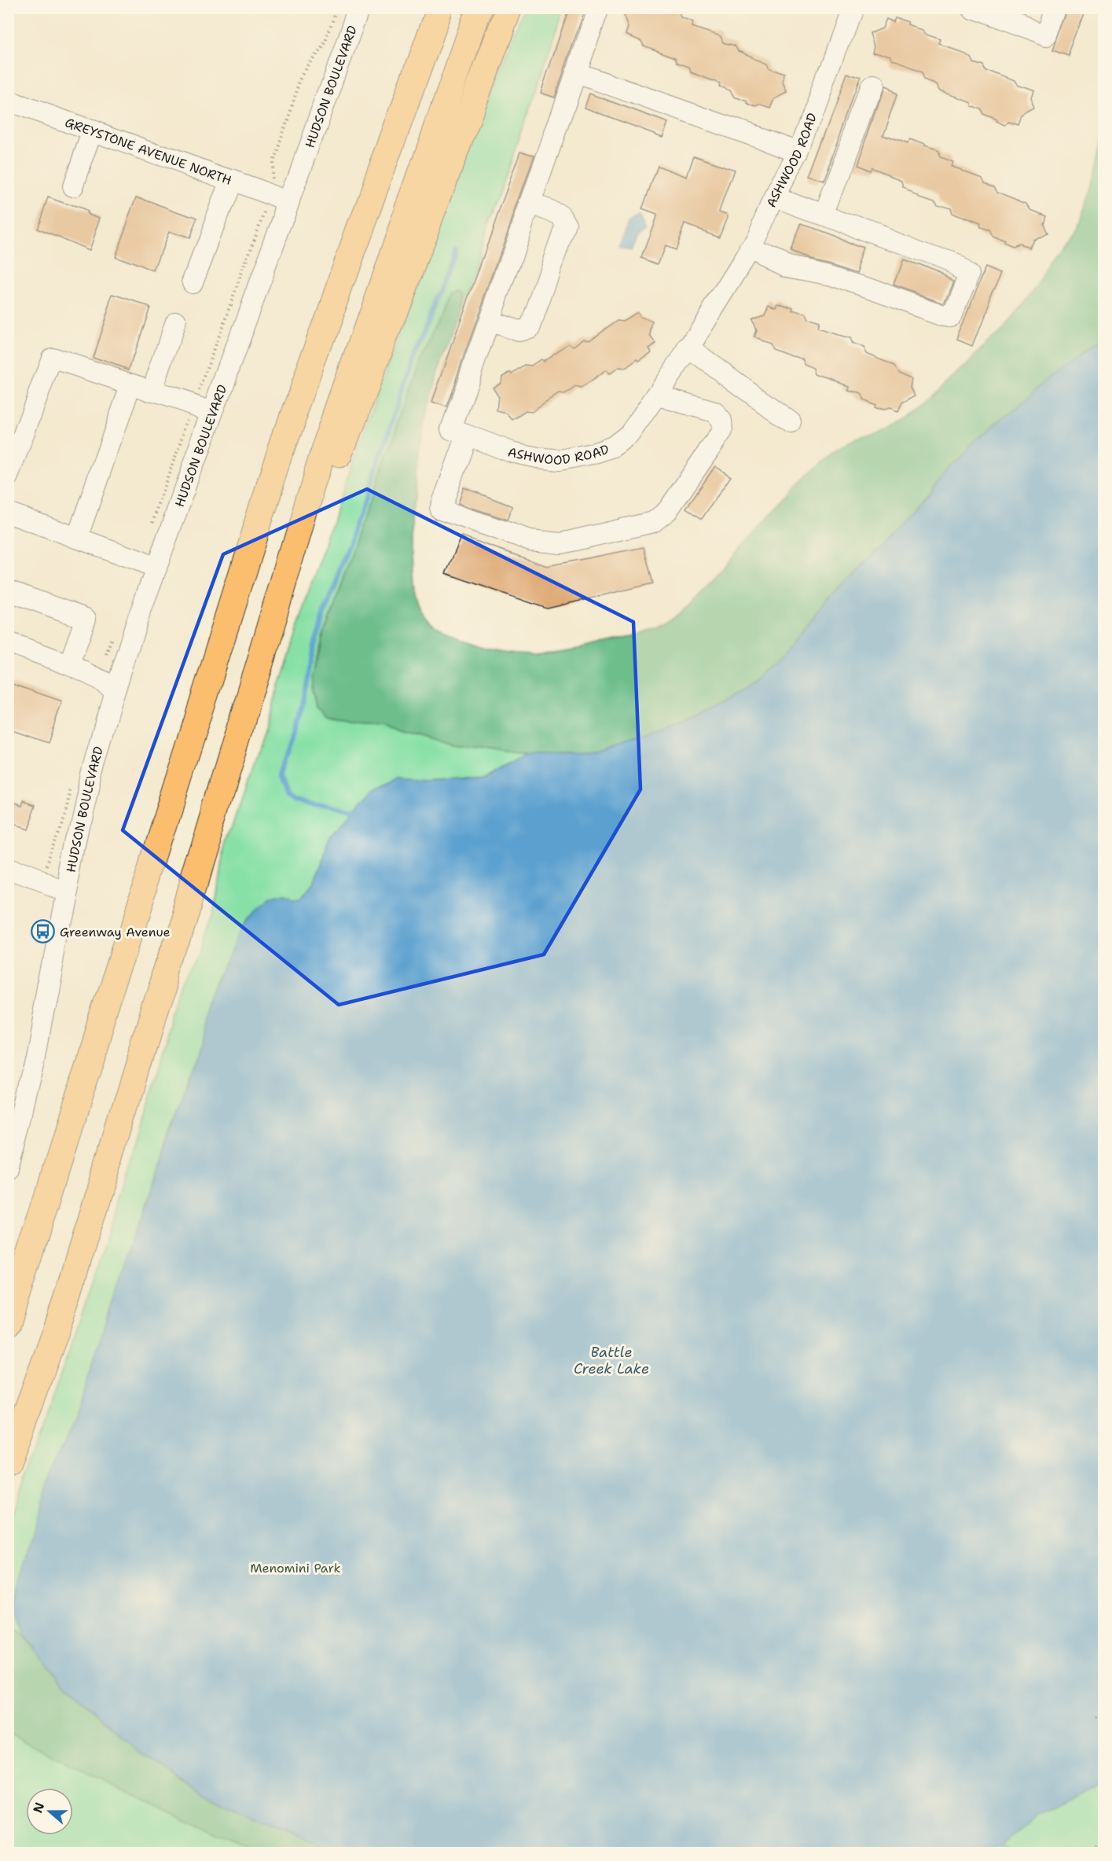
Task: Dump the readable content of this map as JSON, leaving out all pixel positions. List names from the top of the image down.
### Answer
{
  "streets": {
    "street": ["HUDSON BOULEVARD", "GREYSTONE AVENUE NORTH", "ASHWOOD ROAD"]
  },
  "crossings": [
    ["HUDSON BOULEVARD", "GREYSTONE AVENUE NORTH"]
  ],
  "water": ["Battle Creek Lake"],
  "parks": ["Menomini Park"],
  "places": {
    "bus stop": ["Greenway Avenue"]
  },
  "north": "left"
}
